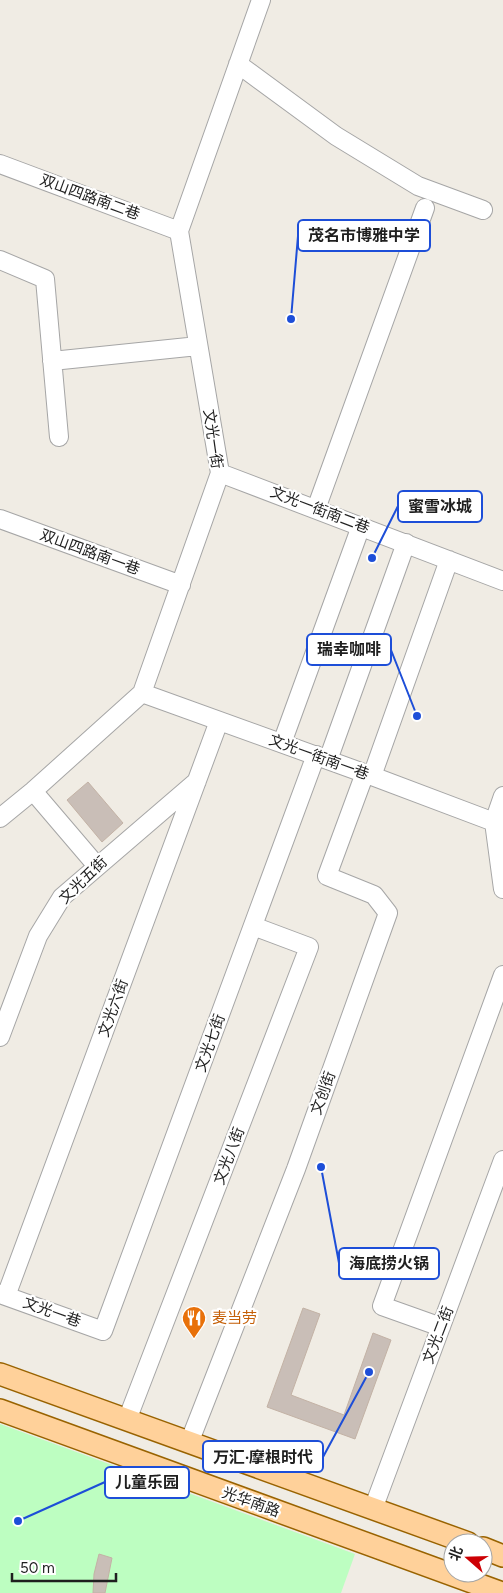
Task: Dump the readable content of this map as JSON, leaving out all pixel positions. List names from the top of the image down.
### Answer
{
  "streets": {
    "main road": ["光华南路"],
    "street": [
      "双山四路南二巷",
      "文光一街",
      "文光一街南二巷",
      "双山四路南一巷",
      "文光一街南一巷",
      "文光五街",
      "文光六街",
      "文光七街",
      "文创街",
      "文光八街",
      "文光一巷",
      "文光二街"
    ]
  },
  "crossings": [
    ["双山四路南二巷", "文光一街"],
    ["文光一街", "文光一街南二巷"],
    ["文光一街", "双山四路南一巷"],
    ["文光一街", "文光一街南一巷"],
    ["文光一街南二巷", "文光七街"],
    ["文光一街南一巷", "文光六街"],
    ["文光一街南一巷", "文光七街"],
    ["文光一街南一巷", "文创街"],
    ["文光五街", "文光六街"],
    ["文光六街", "文光一巷"],
    ["文光七街", "文光八街"],
    ["文光七街", "文光一巷"]
  ],
  "places": {
    "other": [
      "茂名市博雅中学",
      "蜜雪冰城",
      "瑞幸咖啡",
      "海底捞火锅",
      "万汇·摩根时代",
      "儿童乐园"
    ],
    "restaurant": ["麦当劳"]
  },
  "scale_bar": "50 m",
  "north": "left"
}
